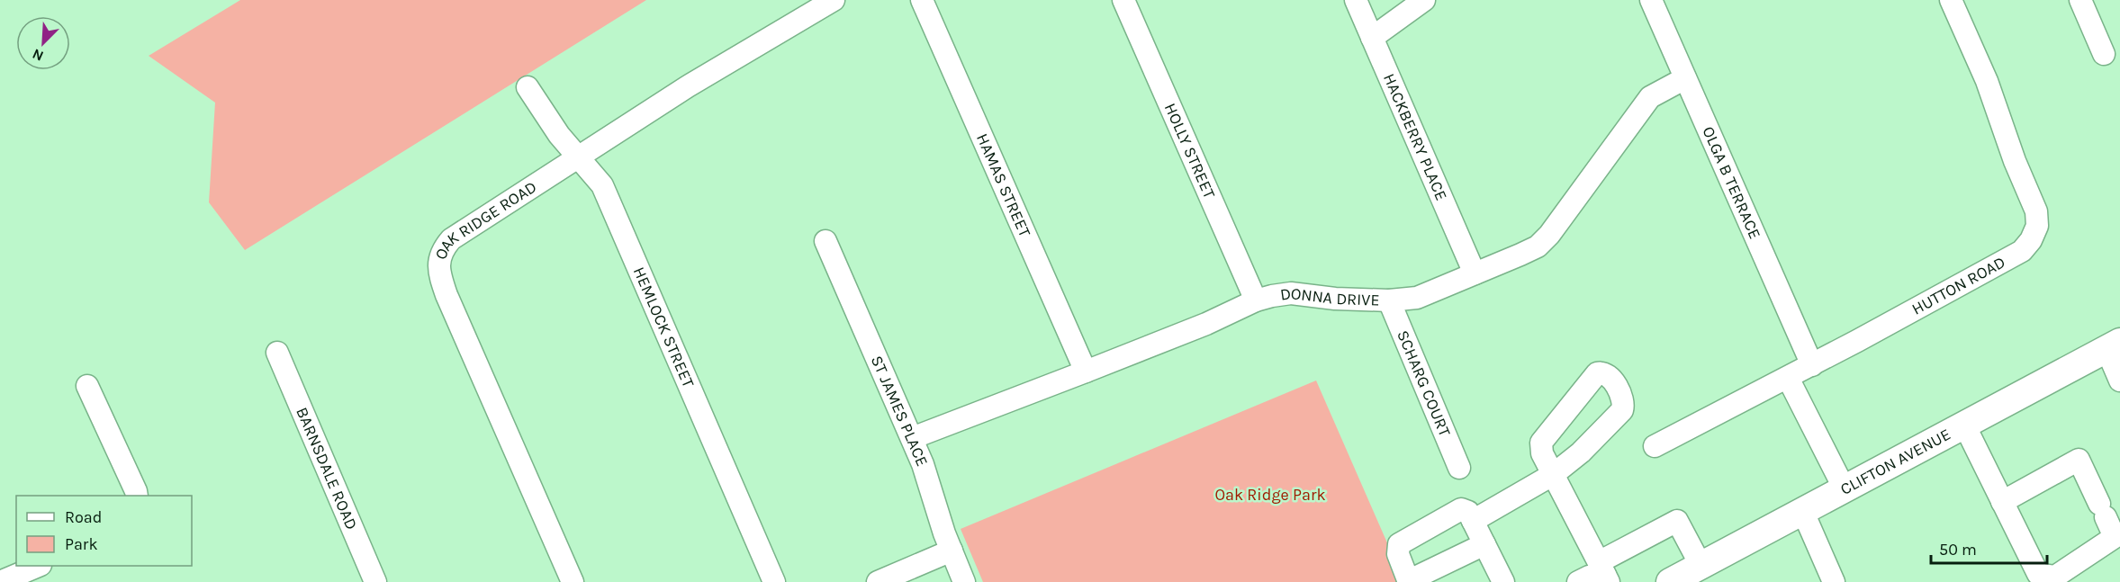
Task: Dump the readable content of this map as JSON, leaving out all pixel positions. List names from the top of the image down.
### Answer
{
  "streets": {
    "main road": ["CLIFTON AVENUE"],
    "street": [
      "HACKBERRY PLACE",
      "HOLLY STREET",
      "OLGA B TERRACE",
      "HAMAS STREET",
      "OAK RIDGE ROAD",
      "HUTTON ROAD",
      "DONNA DRIVE",
      "HEMLOCK STREET",
      "SCHARG COURT",
      "ST JAMES PLACE",
      "BARNSDALE ROAD"
    ]
  },
  "crossings": [
    ["HACKBERRY PLACE", "DONNA DRIVE"],
    ["HOLLY STREET", "DONNA DRIVE"],
    ["OLGA B TERRACE", "HUTTON ROAD"],
    ["OLGA B TERRACE", "DONNA DRIVE"],
    ["HAMAS STREET", "DONNA DRIVE"],
    ["OAK RIDGE ROAD", "HEMLOCK STREET"],
    ["DONNA DRIVE", "SCHARG COURT"],
    ["DONNA DRIVE", "ST JAMES PLACE"]
  ],
  "parks": ["Oak Ridge Park"],
  "legend": ["Road", "Park"],
  "scale_bar": "50 m",
  "north": "bottom left"
}
